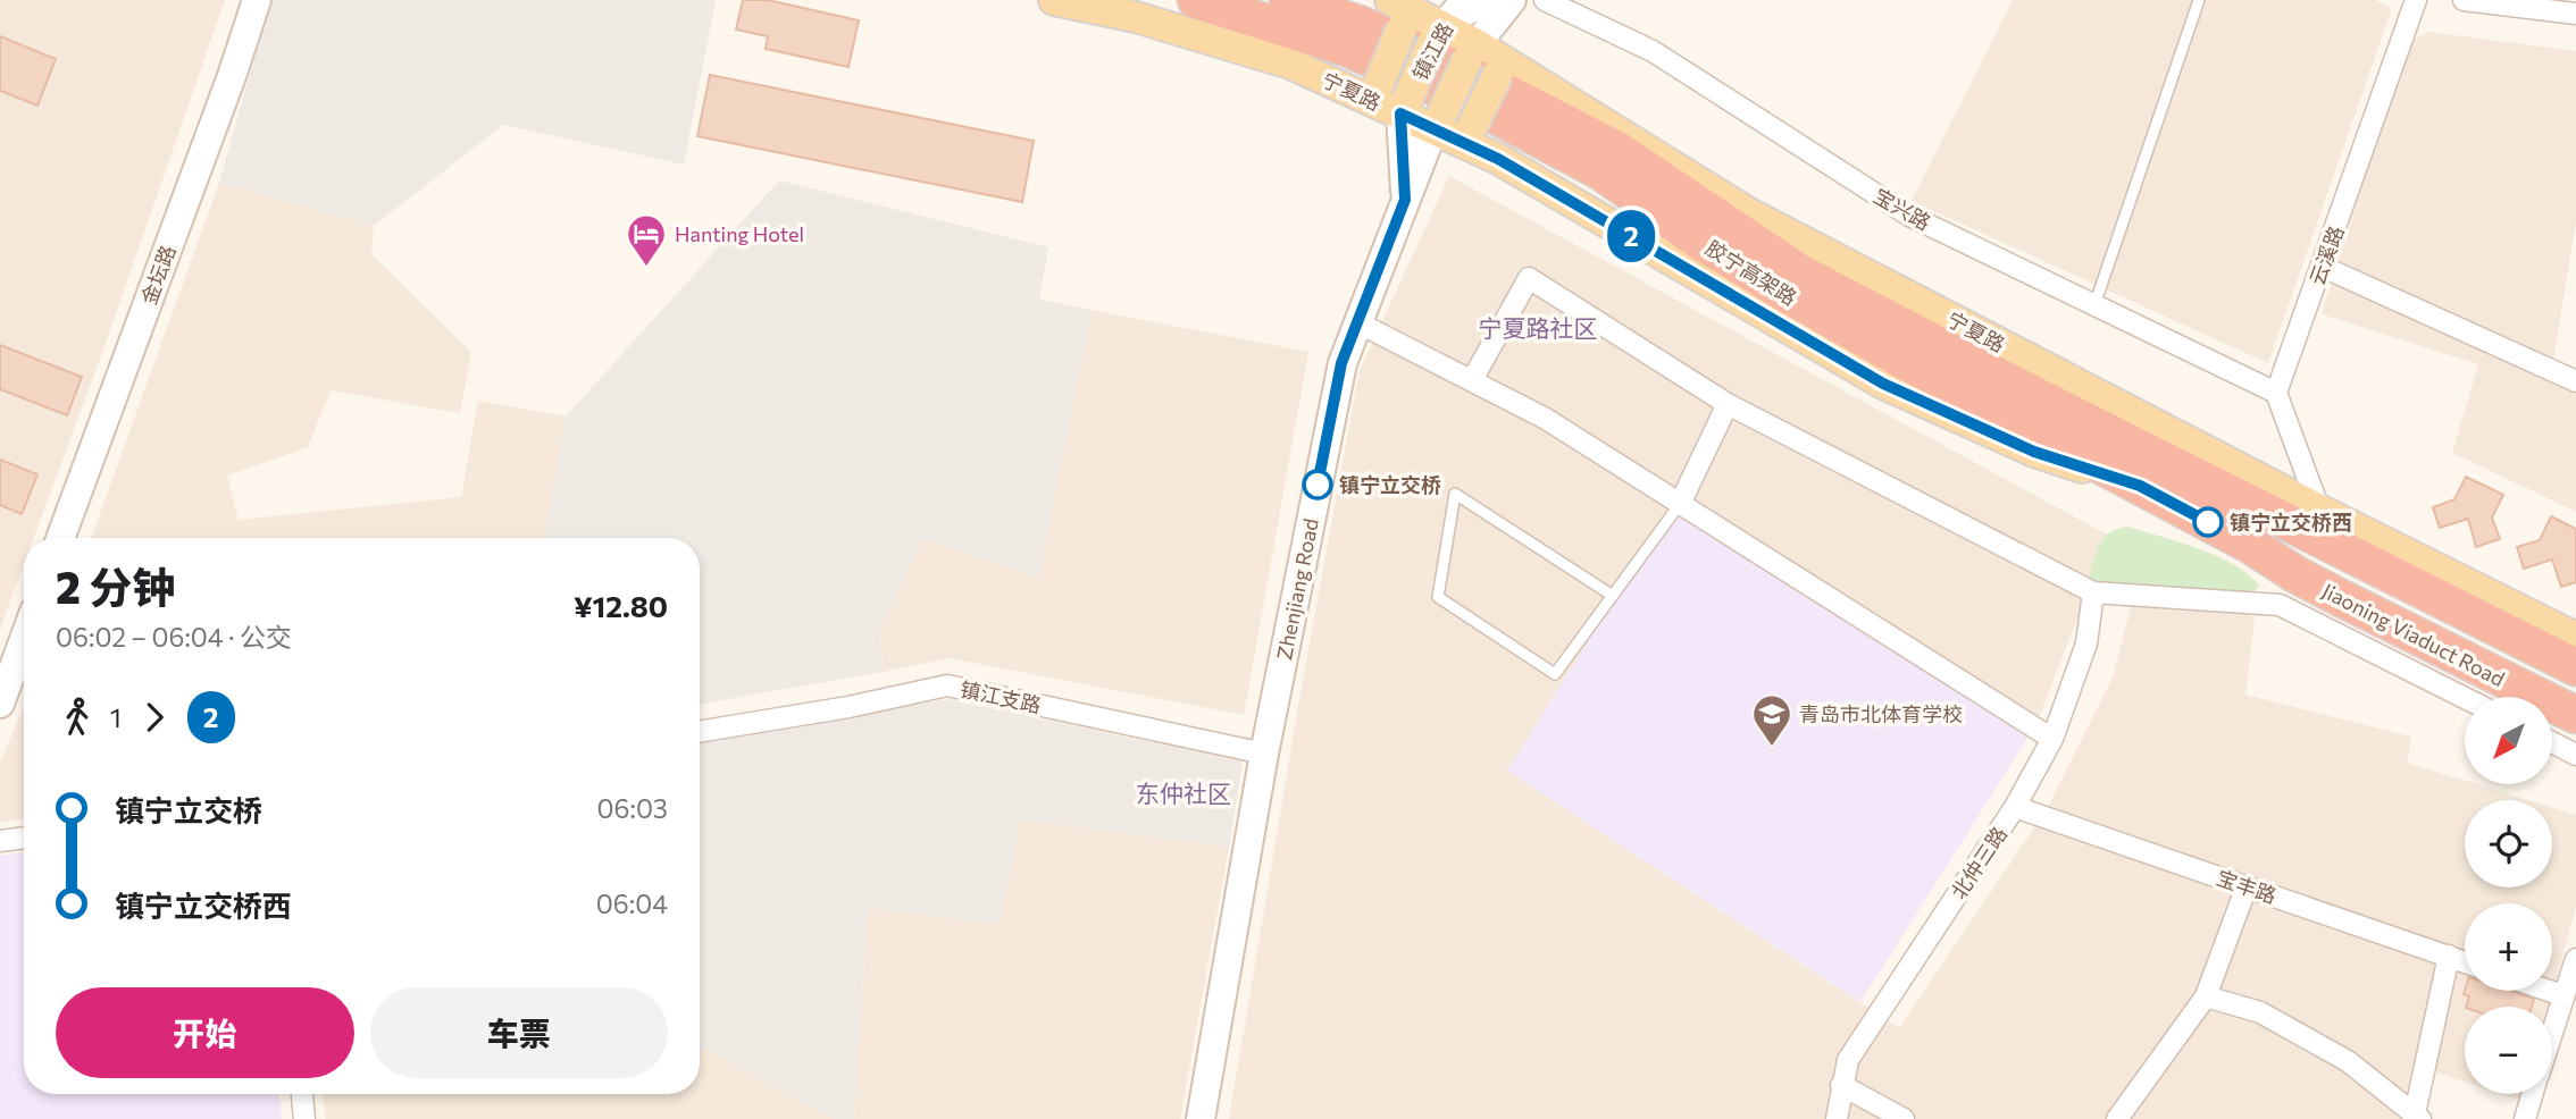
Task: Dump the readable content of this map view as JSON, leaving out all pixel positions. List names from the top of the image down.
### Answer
{
  "streets": {
    "highway": ["胶宁高架路", "Jiaoning Viaduct Road"],
    "main road": ["镇江路", "宁夏路", "Zhenjiang Road"],
    "street": [
      "宝兴路",
      "云溪路",
      "金坛路",
      "镇江支路",
      "北仲三路",
      "宝丰路"
    ]
  },
  "crossings": [
    ["镇江路", "宁夏路"],
    ["镇江路", "Zhenjiang Road"],
    ["宁夏路", "胶宁高架路"],
    ["宁夏路", "Zhenjiang Road"],
    ["宝兴路", "云溪路"],
    ["胶宁高架路", "Jiaoning Viaduct Road"],
    ["Zhenjiang Road", "镇江支路"],
    ["北仲三路", "宝丰路"]
  ],
  "districts": ["宁夏路社区", "东仲社区"],
  "places": {
    "hotel": ["Hanting Hotel"],
    "other": ["镇宁立交桥", "镇宁立交桥西"],
    "school or university": ["青岛市北体育学校"]
  },
  "lines": ["bus line 2"],
  "north": "bottom left",
  "page": {
    "on_map": "2",
    "heading": ["2 分钟", "06:02 – 06:04 · 公交", "¥12.80"],
    "legs": ["1", "2"],
    "map_buttons": ["+", "−"],
    "list": [
      {
        "name": "镇宁立交桥",
        "value": "06:03"
      },
      {
        "name": "镇宁立交桥西",
        "value": "06:04"
      }
    ],
    "buttons": ["开始", "车票"]
  }
}
